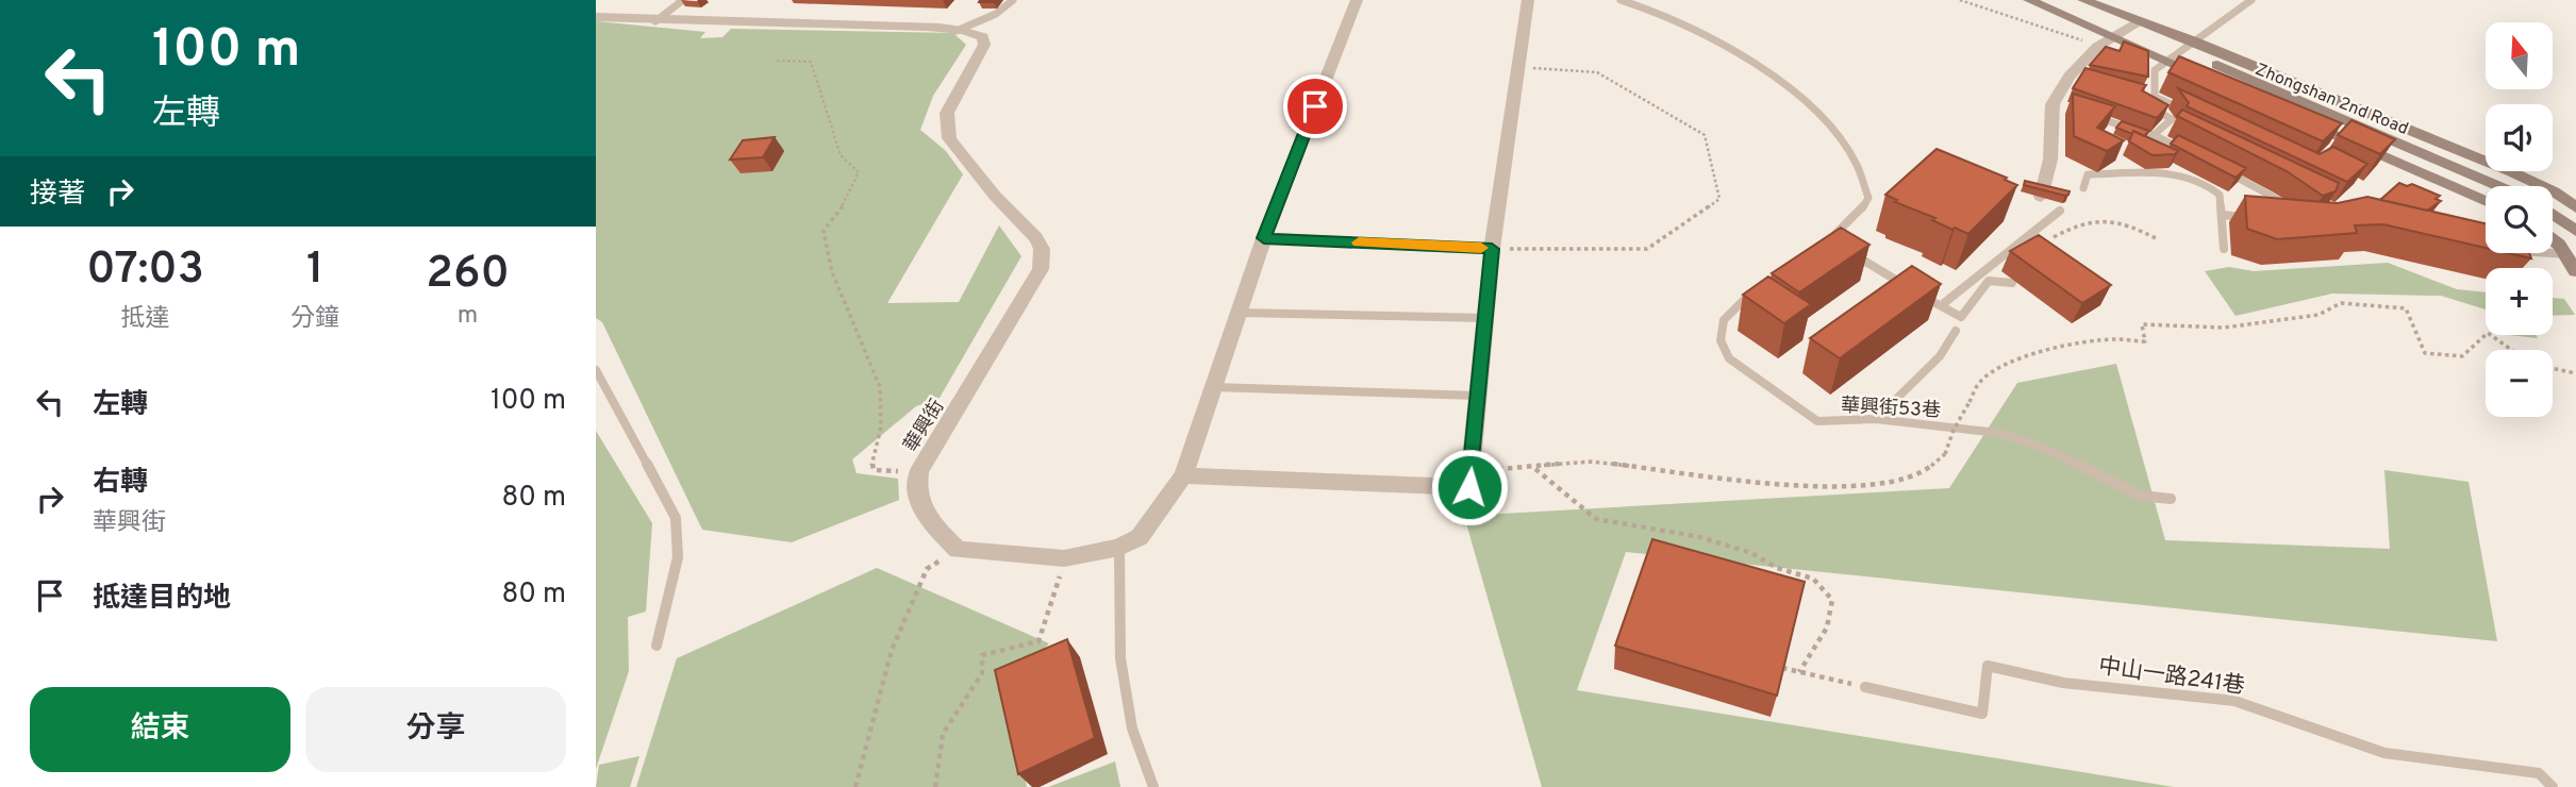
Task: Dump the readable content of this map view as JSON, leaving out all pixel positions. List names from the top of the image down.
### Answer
{
  "streets": {
    "street": ["Zhongshan 2nd Road", "華興街"],
    "lane": ["華興街53巷", "中山一路241巷"]
  },
  "north": "top",
  "page": {
    "turn": ["100 m", "左轉"],
    "map_buttons": ["+", "−"],
    "then": "接著",
    "eta": [
      "07:03",
      "抵達",
      "1",
      "分鐘",
      "260",
      "m"
    ],
    "list": [
      {
        "name": "左轉",
        "value": "100 m"
      },
      {
        "name": "右轉",
        "note": "華興街",
        "value": "80 m"
      },
      {
        "name": "抵達目的地",
        "value": "80 m"
      }
    ],
    "buttons": ["結束", "分享"]
  }
}
